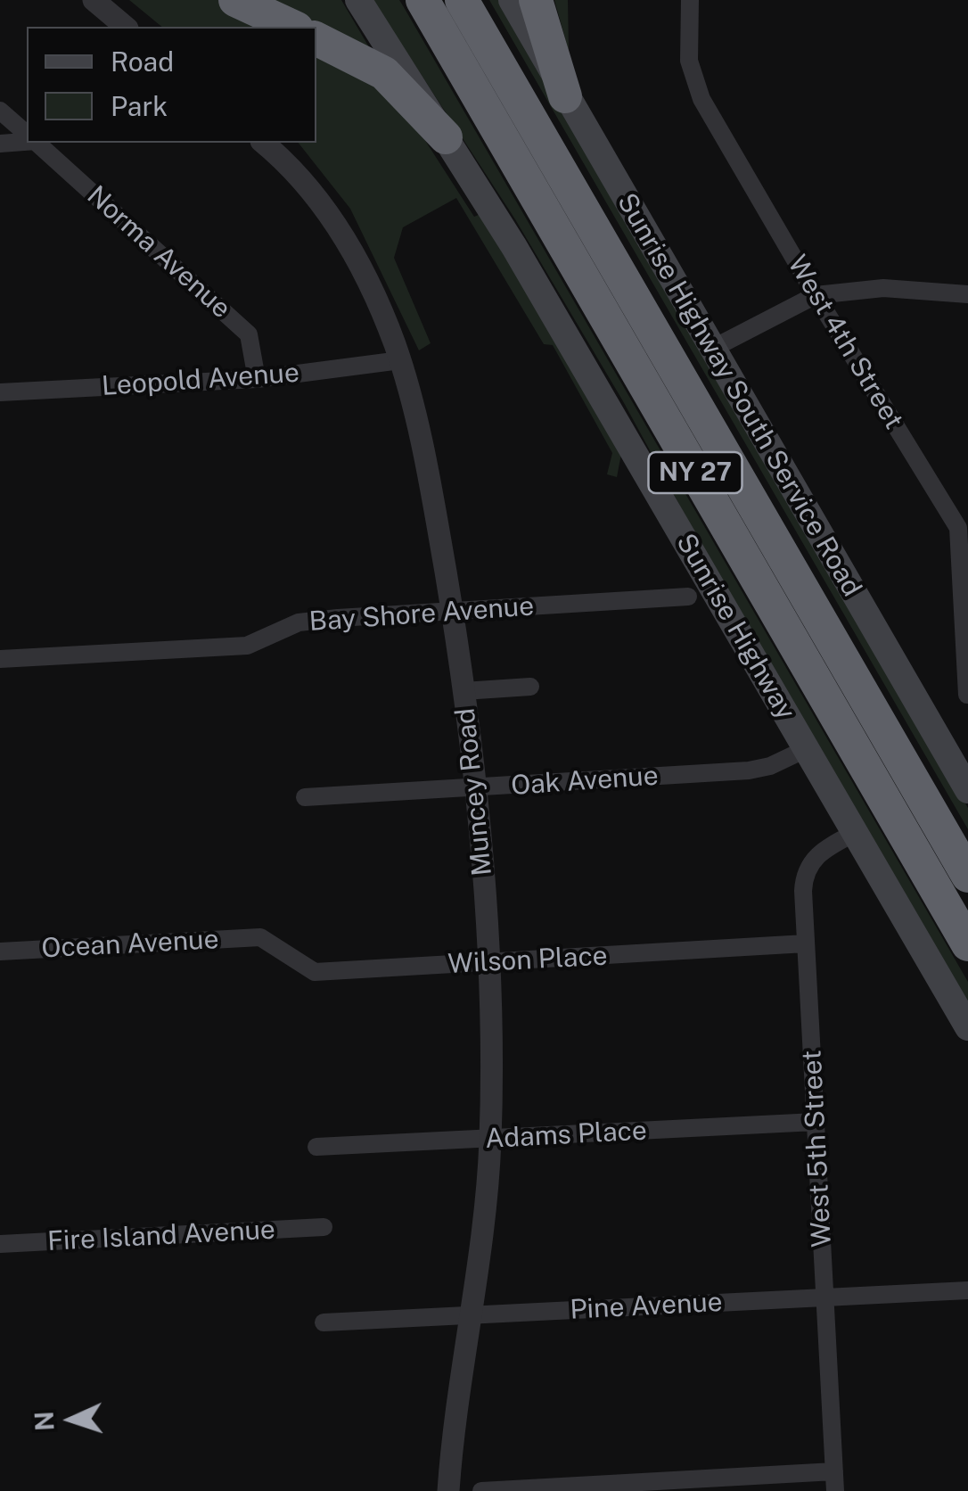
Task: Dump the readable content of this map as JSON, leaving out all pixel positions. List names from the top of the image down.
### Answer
{
  "streets": {
    "highway": ["NY 27", "Sunrise Highway"],
    "main road": ["Sunrise Highway South Service Road"],
    "street": [
      "Norma Avenue",
      "West 4th Street",
      "Leopold Avenue",
      "Bay Shore Avenue",
      "Oak Avenue",
      "Muncey Road",
      "Ocean Avenue",
      "Wilson Place",
      "Adams Place",
      "West 5th Street",
      "Fire Island Avenue",
      "Pine Avenue"
    ]
  },
  "crossings": [
    ["Norma Avenue", "Leopold Avenue"],
    ["Leopold Avenue", "Muncey Road"],
    ["Bay Shore Avenue", "Muncey Road"],
    ["Sunrise Highway", "Oak Avenue"],
    ["Sunrise Highway", "West 5th Street"],
    ["Oak Avenue", "Muncey Road"],
    ["Muncey Road", "Wilson Place"],
    ["Muncey Road", "Adams Place"],
    ["Muncey Road", "Pine Avenue"],
    ["Ocean Avenue", "Wilson Place"],
    ["Wilson Place", "West 5th Street"],
    ["Adams Place", "West 5th Street"],
    ["West 5th Street", "Pine Avenue"]
  ],
  "legend": ["Road", "Park"],
  "north": "left"
}
